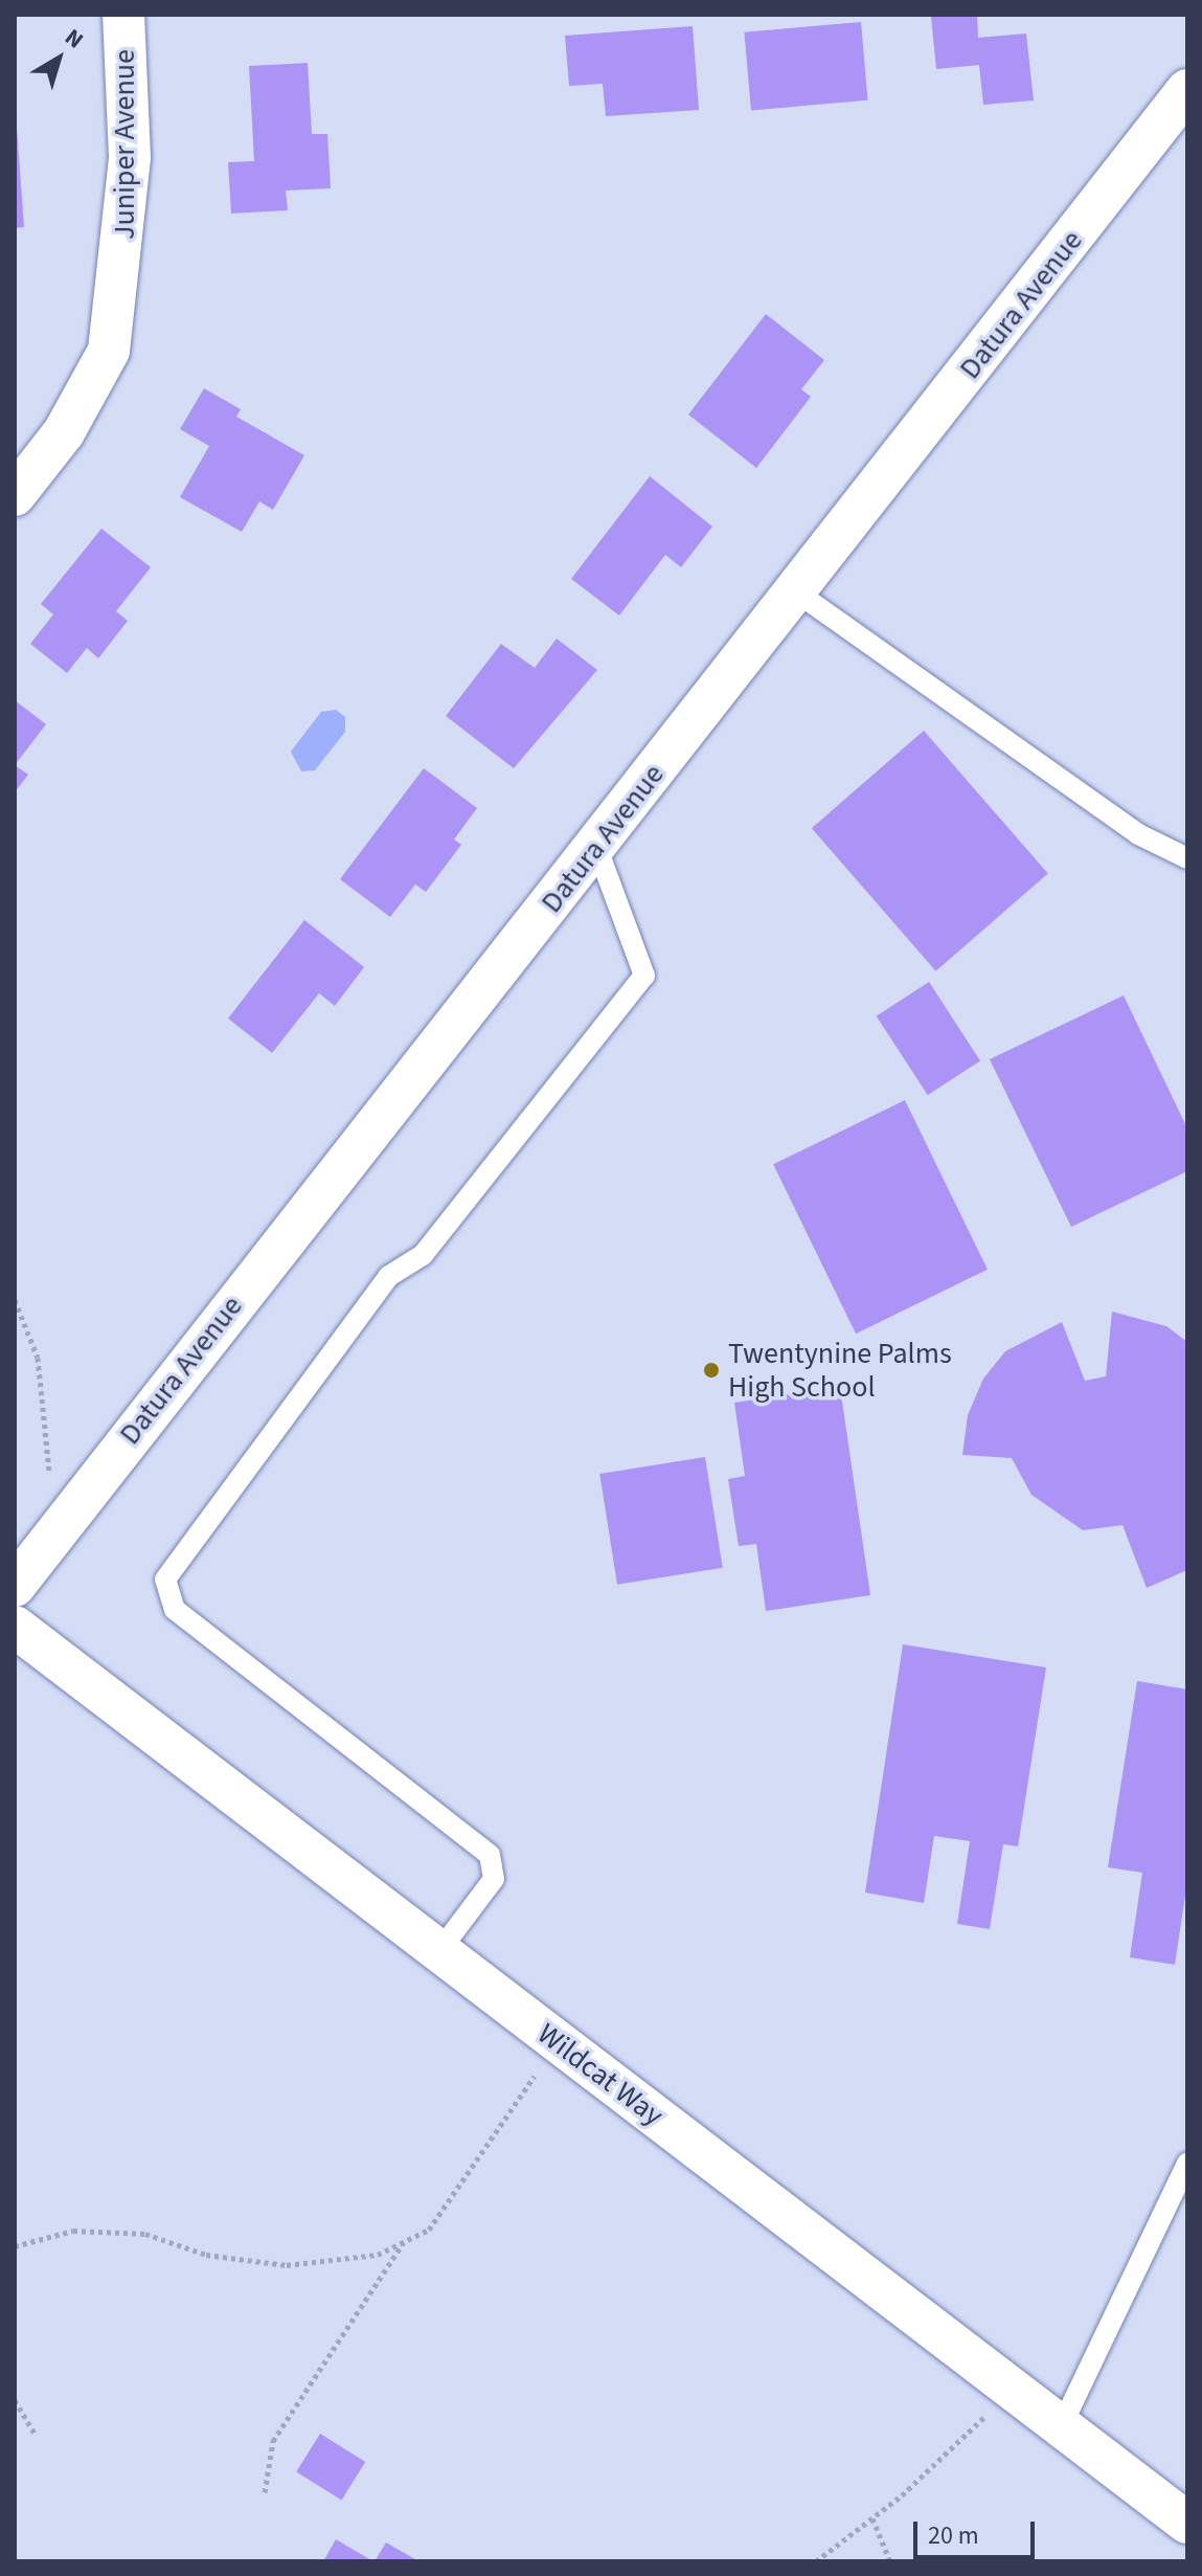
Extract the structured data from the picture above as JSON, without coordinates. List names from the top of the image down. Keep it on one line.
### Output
{"streets":{"street":["Juniper Avenue","Datura Avenue","Wildcat Way"]},"places":["Twentynine Palms High School"],"scale_bar":"20 m","north":"top right"}
